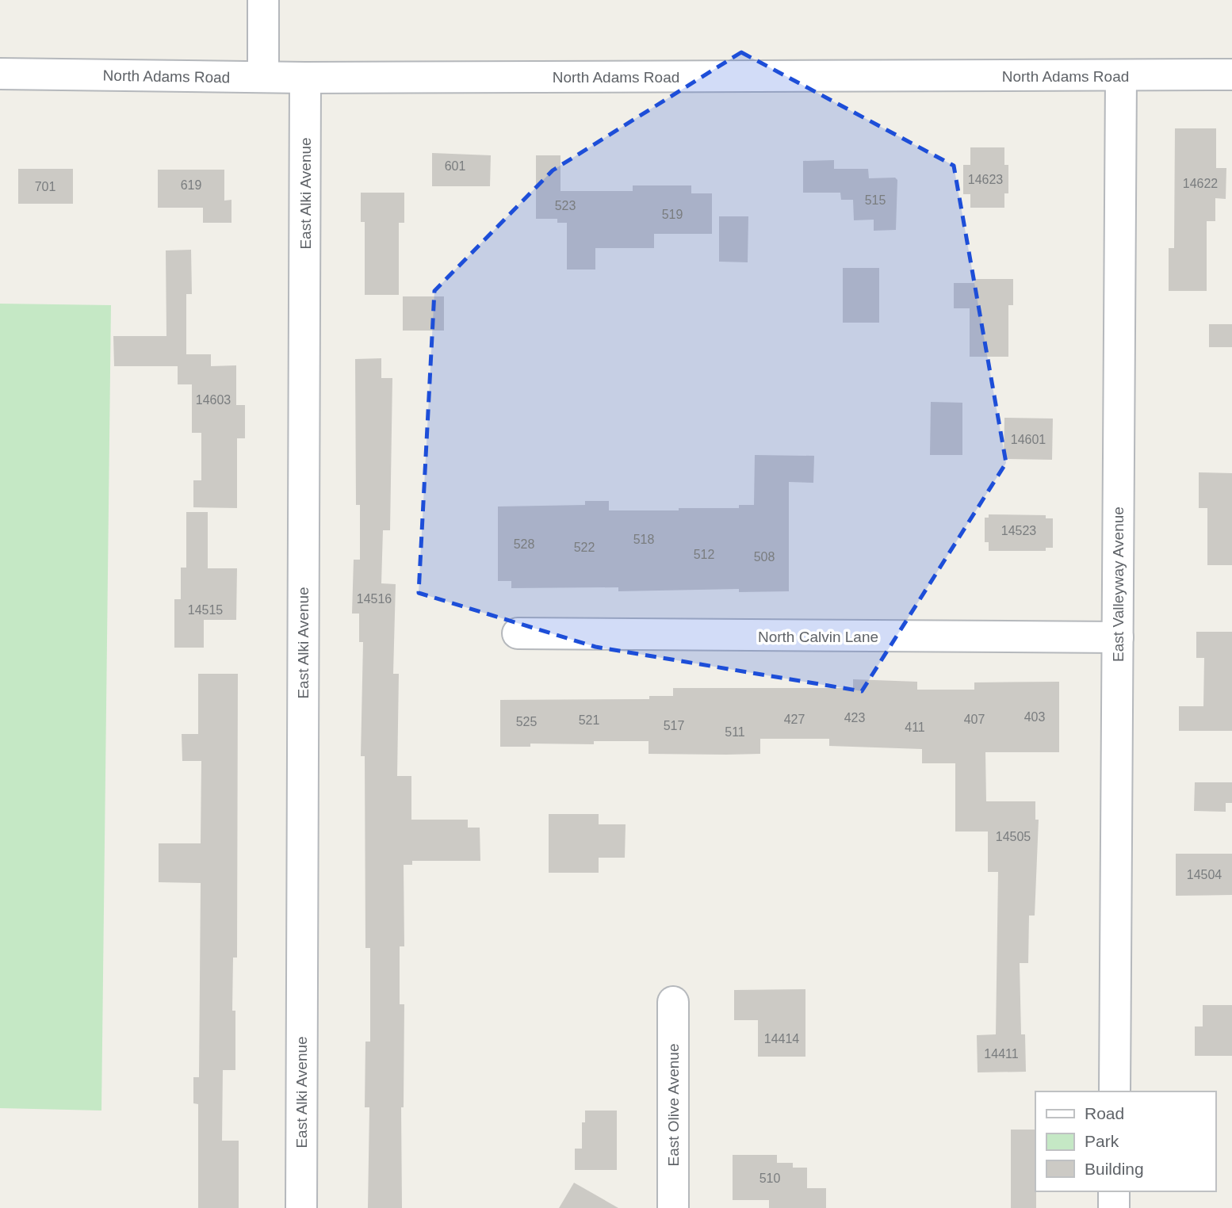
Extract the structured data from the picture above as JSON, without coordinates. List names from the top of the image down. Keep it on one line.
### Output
{"streets":{"street":["North Adams Road","East Alki Avenue","East Valleyway Avenue","North Calvin Lane","East Olive Avenue"]},"crossings":[["North Adams Road","East Alki Avenue"],["North Adams Road","East Valleyway Avenue"],["East Valleyway Avenue","North Calvin Lane"]],"house_numbers":["601","14623","14622","619","701","515","523","519","14603","14601","14523","518","528","522","512","508","14516","14515","403","423","427","407","521","525","517","411","511","14505","14504","14414","14411","510"],"legend":["Road","Park","Building"]}
